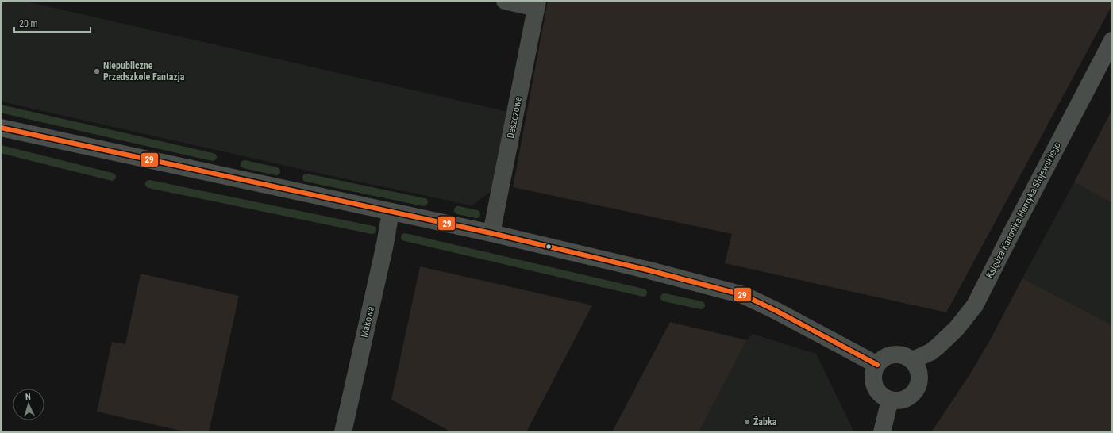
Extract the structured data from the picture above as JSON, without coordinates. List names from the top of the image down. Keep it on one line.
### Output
{"streets":{"street":["Deszczowa","Księdza Kanonika Henryka Słojewskiego","Makowa"]},"places":["Niepubliczne Przedszkole Fantazja","Żabka"],"lines":["transit line 29"],"scale_bar":"20 m","north":"top"}
